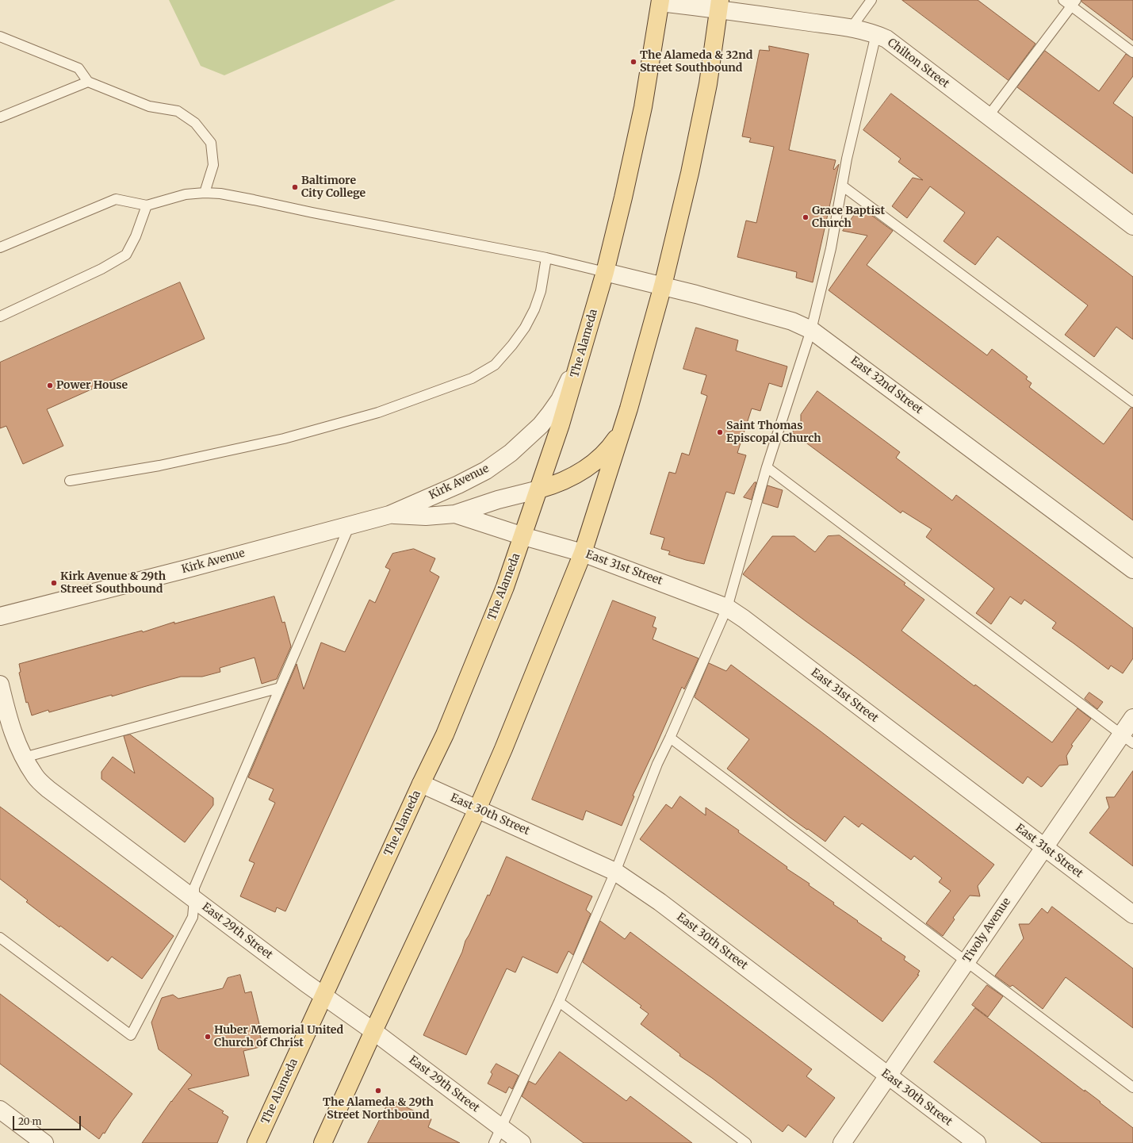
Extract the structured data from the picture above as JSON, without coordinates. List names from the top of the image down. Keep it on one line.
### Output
{"streets":{"main road":["The Alameda"],"street":["Chilton Street","East 32nd Street","Kirk Avenue","East 31st Street","East 30th Street","Tivoly Avenue","East 29th Street"]},"crossings":[["Chilton Street","The Alameda"],["The Alameda","East 32nd Street"],["The Alameda","Kirk Avenue"],["The Alameda","East 31st Street"],["The Alameda","East 30th Street"],["The Alameda","East 29th Street"],["Kirk Avenue","East 31st Street"],["East 31st Street","Tivoly Avenue"],["East 30th Street","Tivoly Avenue"]],"places":["The Alameda & 32nd Street Southbound","Baltimore City College","Grace Baptist Church","Power House","Saint Thomas Episcopal Church","Kirk Avenue & 29th Street Southbound","Huber Memorial United Church of Christ","The Alameda & 29th Street Northbound"],"scale_bar":"20 m"}
